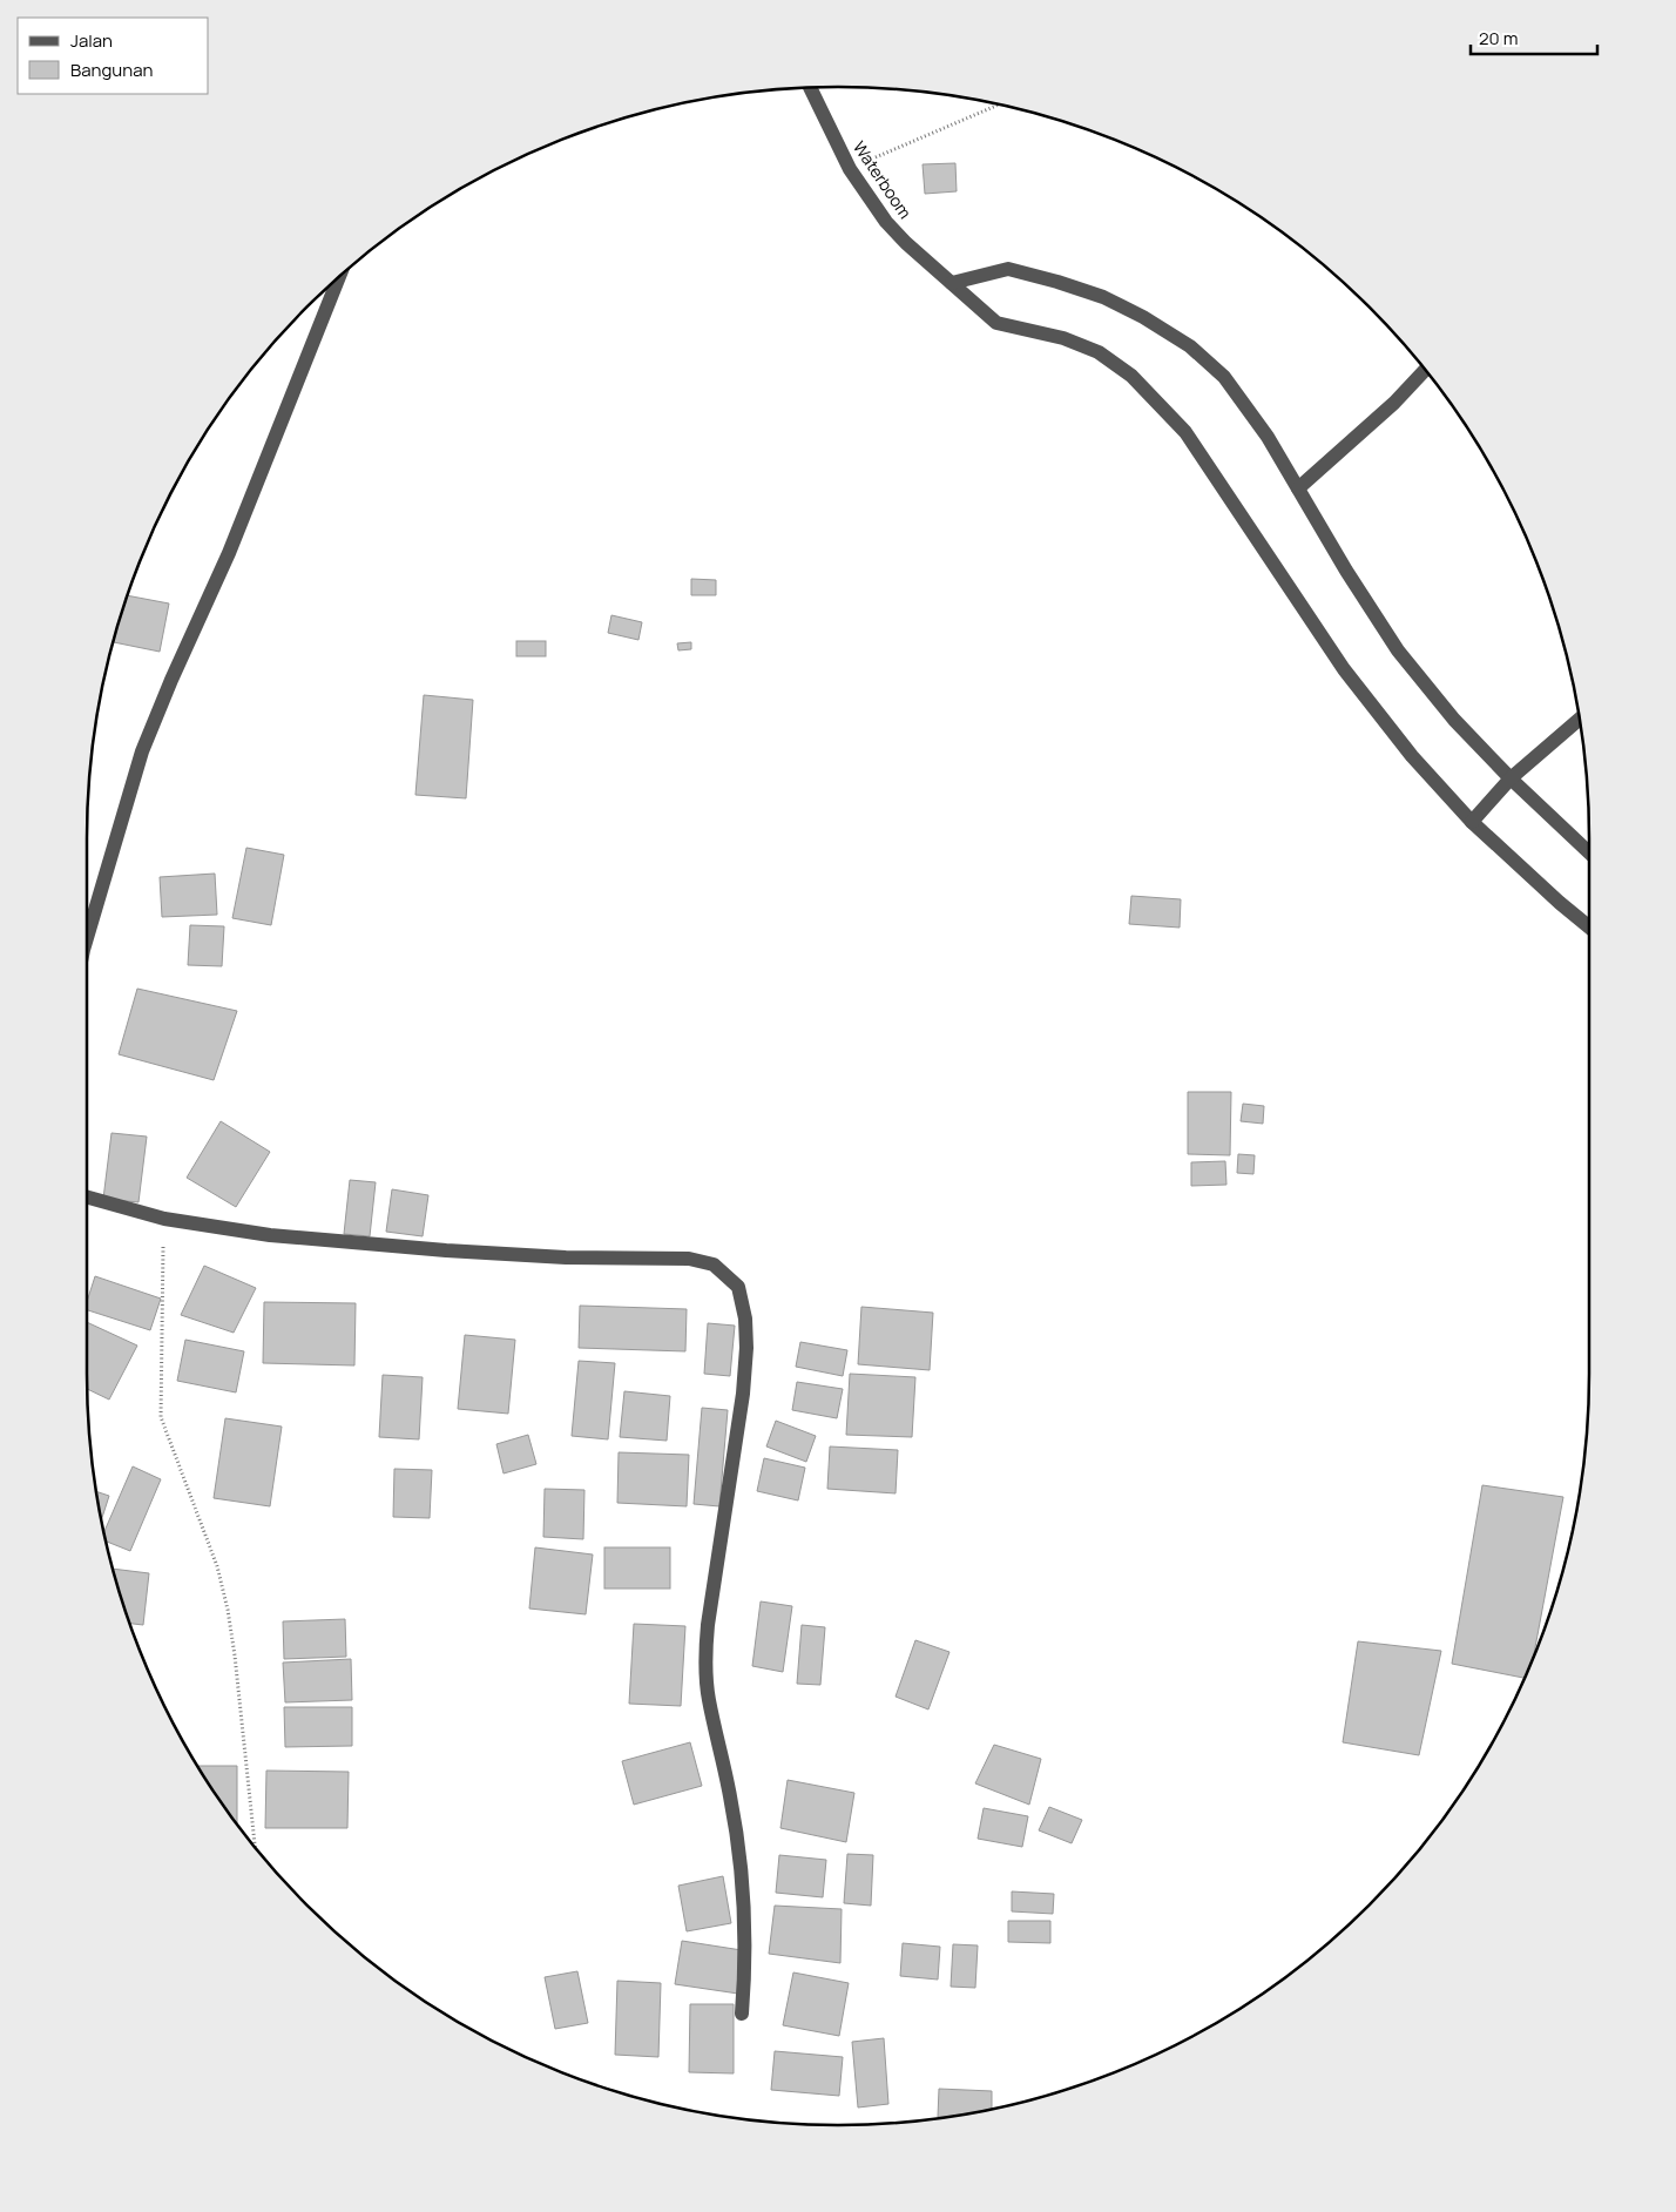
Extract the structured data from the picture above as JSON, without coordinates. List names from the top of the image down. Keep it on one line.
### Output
{"streets":{"street":["Waterboom"]},"legend":["Jalan","Bangunan"],"scale_bar":"20 m"}
